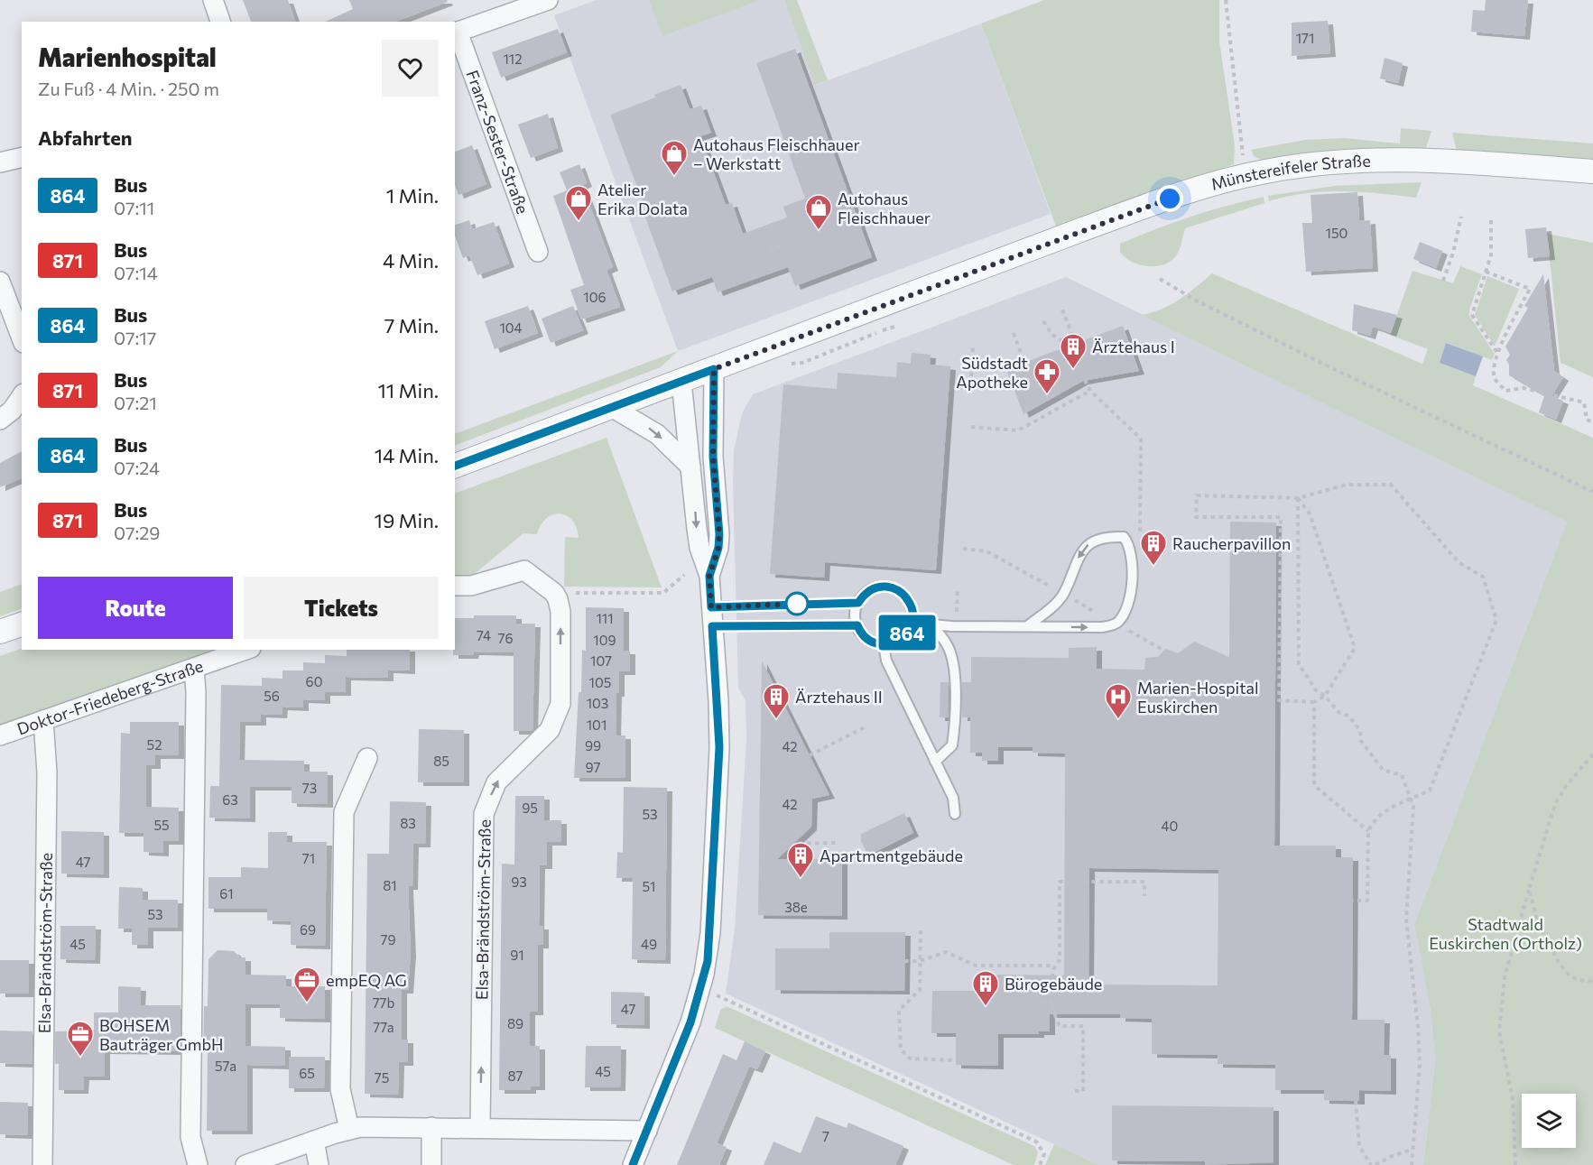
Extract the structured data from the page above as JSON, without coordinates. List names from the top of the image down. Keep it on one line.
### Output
{"streets":{"street":["Franz-Sester-Straße","Münstereifeler Straße","Doktor-Friedeberg-Straße","Elsa-Brändström-Straße"]},"crossings":[["Doktor-Friedeberg-Straße","Elsa-Brändström-Straße"]],"parks":["Stadtwald Euskirchen (Ortholz)"],"places":{"shop":["Autohaus Fleischhauer – Werkstatt","Atelier Erika Dolata","Autohaus Fleischhauer"],"building":["Ärztehaus I","Raucherpavillon","Ärztehaus II","Apartmentgebäude","Bürogebäude"],"pharmacy":["Südstadt Apotheke"],"hospital":["Marien-Hospital Euskirchen"],"office":["empEQ AG","BOHSEM Bauträger GmbH"]},"lines":["bus line 864"],"house_numbers":["171","112","150","106","104","111","74","76","109","107","60","105","56","103","101","52","99","42","85","97","73","63","42","95","53","83","55","40","71","47","93","81","51","61","38e","53","69","79","45","49","91","77b","47","89","77a","57a","45","65","87","75","7"],"page":{"on_map":"864","heading":[["Marienhospital","Zu Fuß · 4 Min. · 250 m"],"Abfahrten"],"list":[{"mark":"864","name":"Bus","note":"07:11","value":"1 Min."},{"mark":"871","name":"Bus","note":"07:14","value":"4 Min."},{"mark":"864","name":"Bus","note":"07:17","value":"7 Min."},{"mark":"871","name":"Bus","note":"07:21","value":"11 Min."},{"mark":"864","name":"Bus","note":"07:24","value":"14 Min."},{"mark":"871","name":"Bus","note":"07:29","value":"19 Min."}],"buttons":["Route","Tickets"]}}
